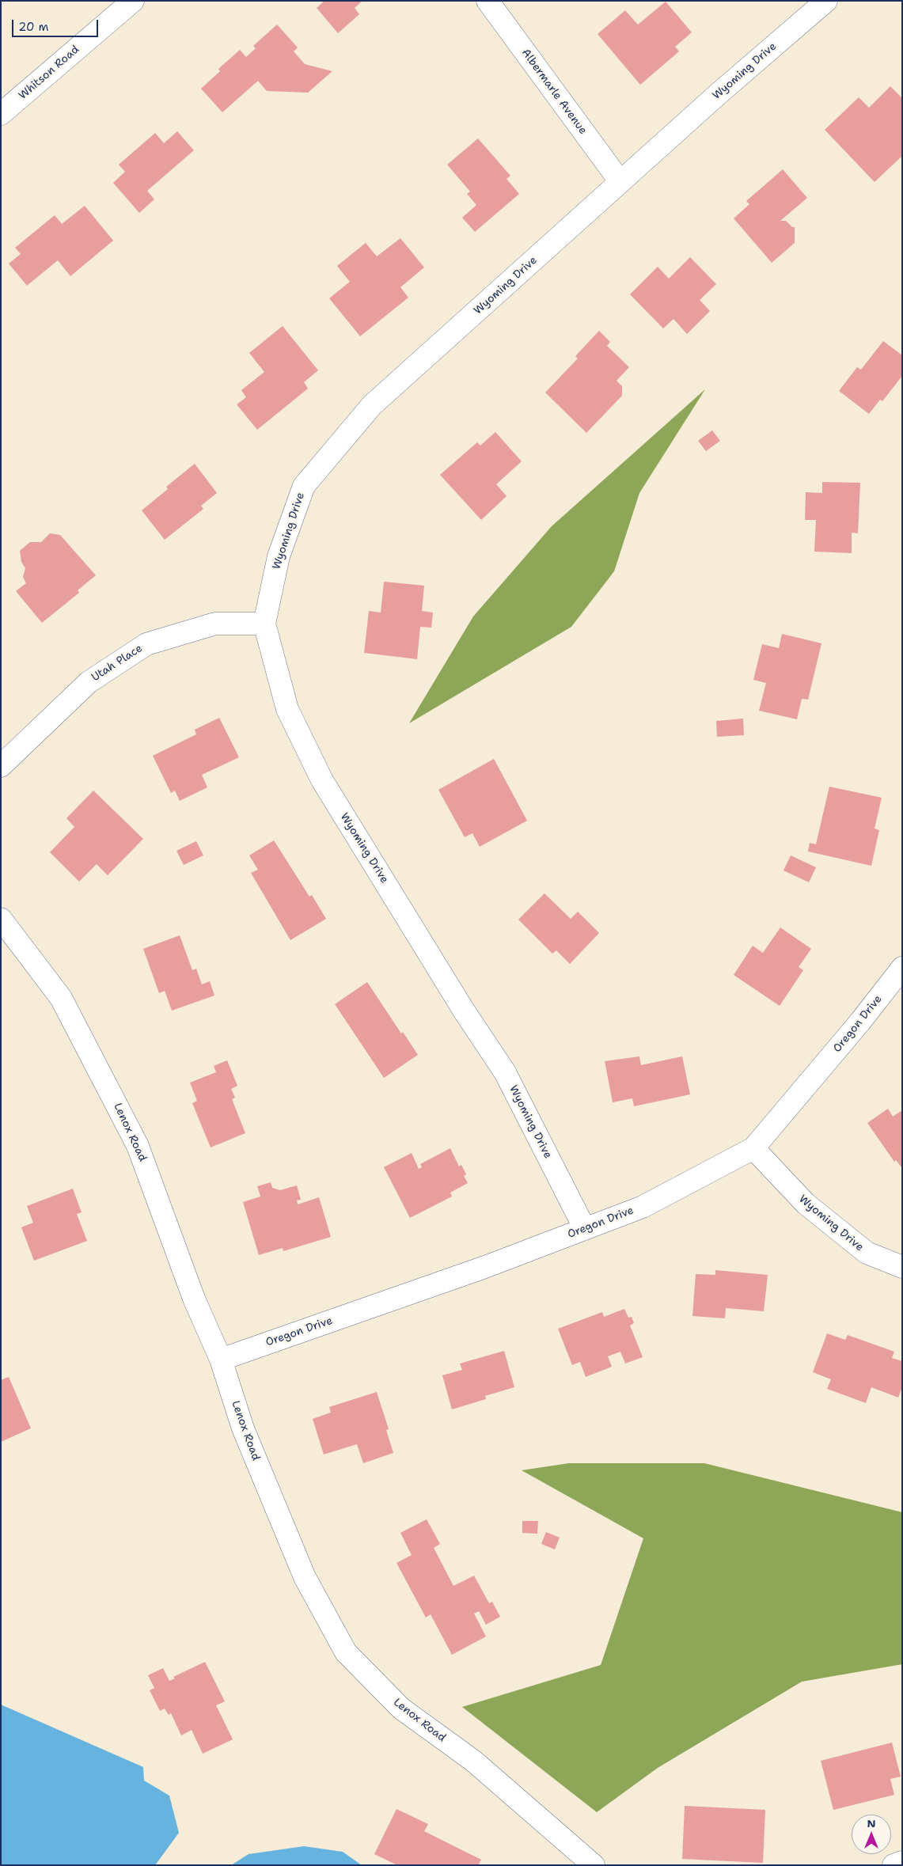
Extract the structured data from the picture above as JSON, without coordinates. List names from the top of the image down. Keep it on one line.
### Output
{"streets":{"street":["Wyoming Drive","Whitson Road","Albermarle Avenue","Utah Place","Oregon Drive","Lenox Road"]},"crossings":[["Wyoming Drive","Albermarle Avenue"],["Wyoming Drive","Utah Place"],["Wyoming Drive","Oregon Drive"],["Oregon Drive","Lenox Road"]],"scale_bar":"20 m","north":"top"}
